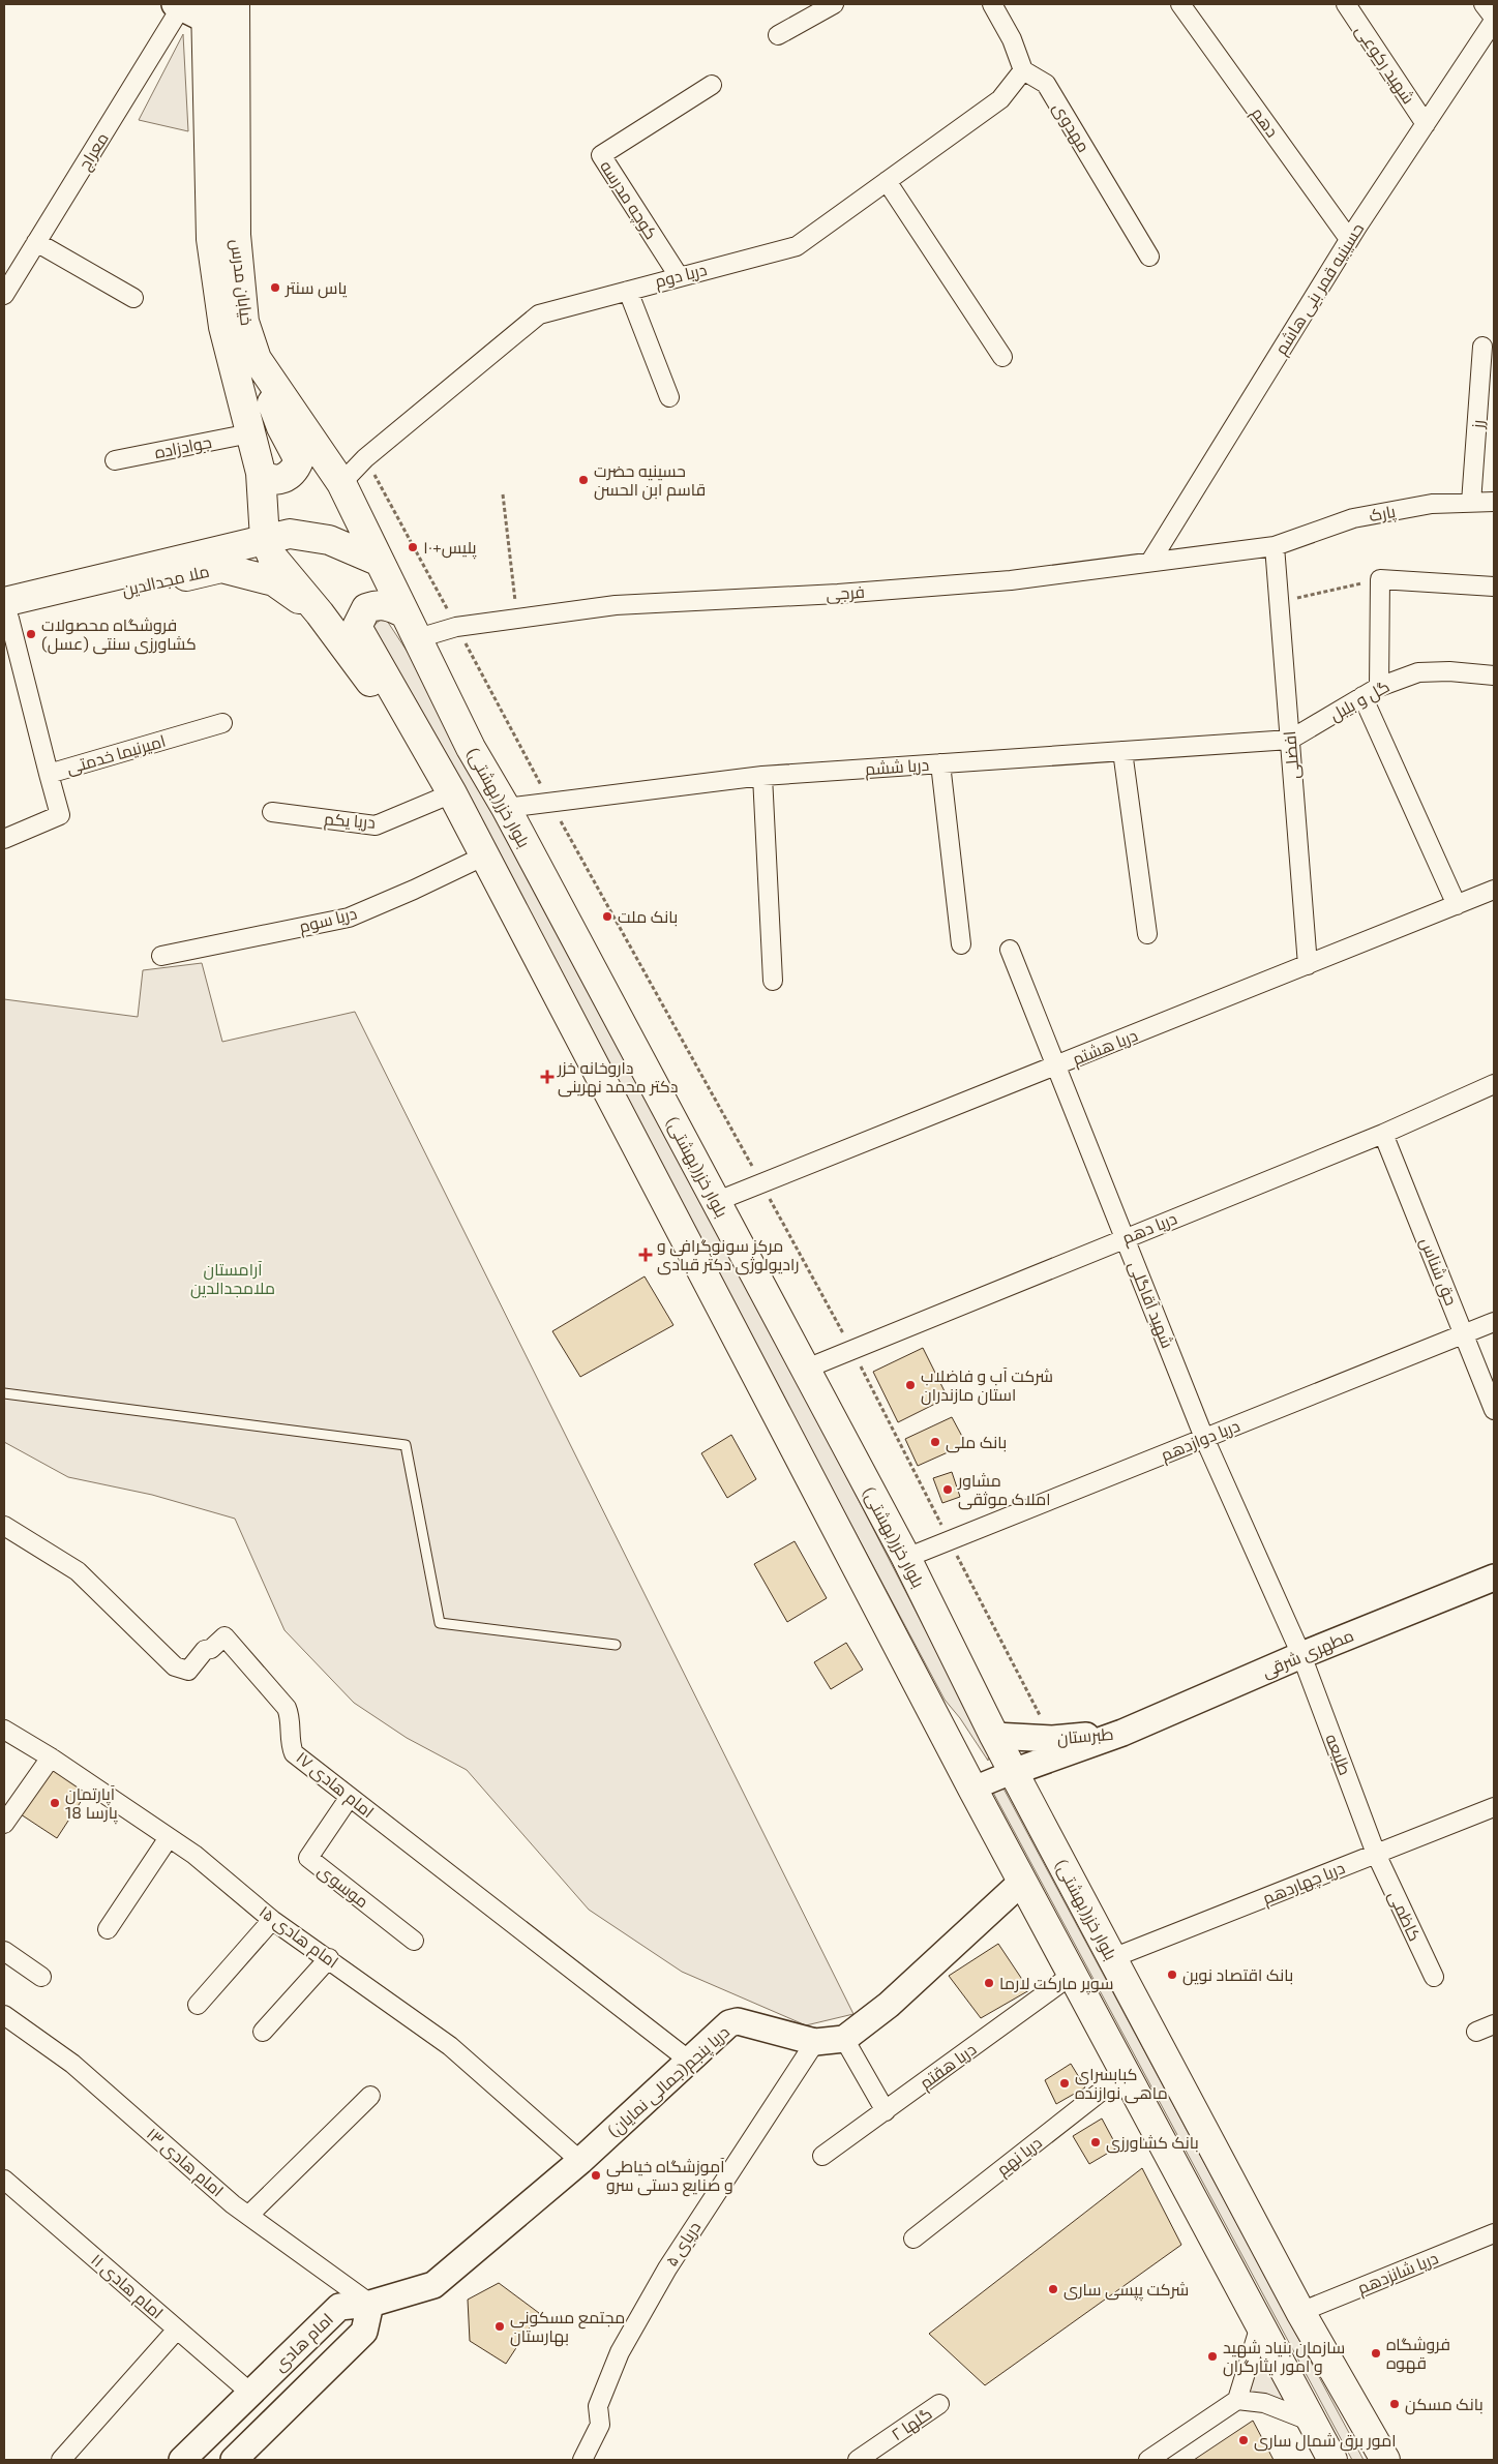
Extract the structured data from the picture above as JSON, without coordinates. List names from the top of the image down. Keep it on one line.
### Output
{"streets":{"main road":["خیابان مدرس","ملا مجدالدین","بلوار خزر(بهشتی)","مطهری شرقی","طبرستان","دریا پنجم(جمالی نمایان)","امام هادی"],"street":["شهید رکوعی","دهم","مهدوی","معراج","کوچه مدرسه","دریا دوم","حسینیه قمر بنی هاشم","رز","جوادزاده","پارک","فرجی","گل و بلبل","امیرنیما خدمتی","افضلی","دریا ششم","دریا یکم","دریا سوم","دریا هشتم","دریا دهم","حق شناس","شهید آقاگلی","دریا دوازدهم","طلیعه","امام هادی ۱۷","دریا چهاردهم","موسوی","کاظمی","امام هادی ۱۵","دریا هقتم","دریا نهم","امام هادی ١٣","دریای ۵","دریا شانزدهم","امام هادی ١۱","گلها ۲"]},"crossings":[["شهید رکوعی","حسینیه قمر بنی هاشم"],["دهم","حسینیه قمر بنی هاشم"],["مهدوی","دریا دوم"],["معراج","خیابان مدرس"],["کوچه مدرسه","دریا دوم"],["دریا دوم","خیابان مدرس"],["خیابان مدرس","جوادزاده"],["خیابان مدرس","ملا مجدالدین"],["خیابان مدرس","بلوار خزر(بهشتی)"],["حسینیه قمر بنی هاشم","فرجی"],["رز","پارک"],["پارک","فرجی"],["پارک","افضلی"],["فرجی","افضلی"],["فرجی","بلوار خزر(بهشتی)"],["گل و بلبل","افضلی"],["گل و بلبل","دریا ششم"],["افضلی","دریا ششم"],["افضلی","دریا هشتم"],["دریا ششم","بلوار خزر(بهشتی)"],["بلوار خزر(بهشتی)","دریا هشتم"],["بلوار خزر(بهشتی)","دریا دهم"],["بلوار خزر(بهشتی)","دریا دوازدهم"],["بلوار خزر(بهشتی)","طبرستان"],["بلوار خزر(بهشتی)","دریا چهاردهم"],["بلوار خزر(بهشتی)","دریا شانزدهم"],["دریا هشتم","شهید آقاگلی"],["دریا دهم","حق شناس"],["دریا دهم","شهید آقاگلی"],["حق شناس","دریا دوازدهم"],["شهید آقاگلی","دریا دوازدهم"],["شهید آقاگلی","مطهری شرقی"],["شهید آقاگلی","طلیعه"],["مطهری شرقی","طبرستان"],["مطهری شرقی","طلیعه"],["طلیعه","دریا چهاردهم"],["طلیعه","کاظمی"],["امام هادی ۱۷","موسوی"],["امام هادی ۱۷","دریا پنجم(جمالی نمایان)"],["دریا چهاردهم","کاظمی"],["امام هادی ۱۵","دریا پنجم(جمالی نمایان)"],["دریا پنجم(جمالی نمایان)","امام هادی ١٣"],["دریا پنجم(جمالی نمایان)","دریای ۵"],["دریا پنجم(جمالی نمایان)","امام هادی"],["امام هادی ١٣","امام هادی"],["امام هادی ١۱","امام هادی"]],"parks":["آرامستان ملامجدالدین"],"places":{"other":["یاس سنتر","حسینیه حضرت قاسم ابن الحسن","پلیس+١٠","فروشگاه محصولات کشاورزی سنتی (عسل)","بانک ملت","شرکت آب و فاضلاب استان مازندران","بانک ملی","مشاور املاک موثقی","آپارتمان پارسا 18","بانک اقتصاد نوین","سوپر مارکت لارما","کبابسرای ماهی نوازنده","بانک کشاورزی","آموزشگاه خیاطی و صنایع دستی سرو","شرکت پپسی ساری","مجتمع مسکونی بهارستان","فروشگاه قهوه","سازمان بنیاد شهید و امور ایثارگران","بانک مسکن","امور برق شمال ساری"],"health":["داروخانه خزر دکتر محمد نهرینی","مركز سونوگرافی و راديولوژی دكتر قبادی"]}}
